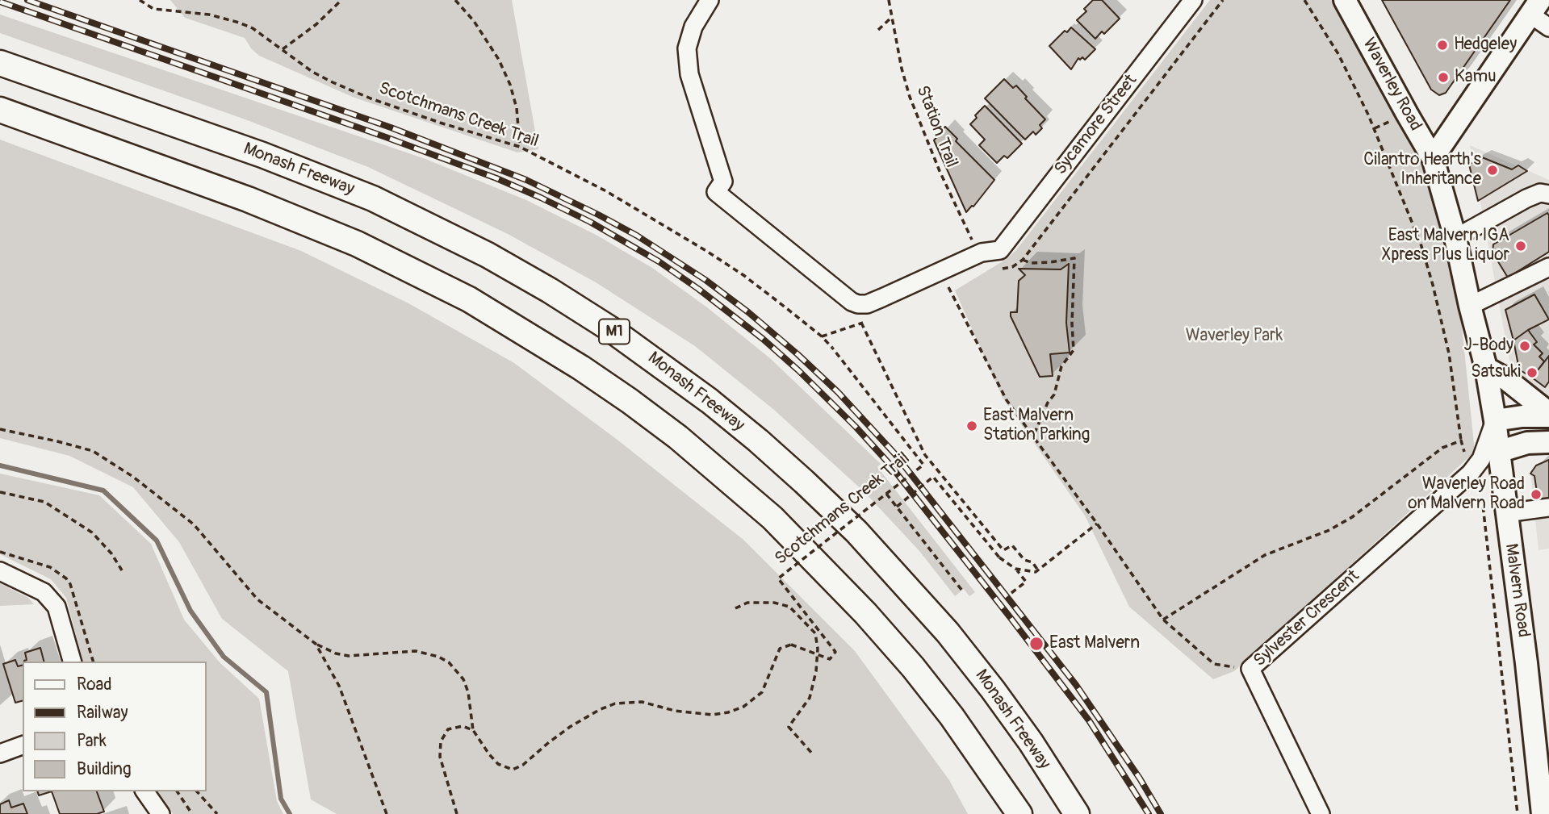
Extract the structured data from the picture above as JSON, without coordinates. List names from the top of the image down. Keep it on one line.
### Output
{"streets":{"highway":["Monash Freeway","M1"],"main road":["Waverley Road","Malvern Road"],"street":["Sycamore Street","Sylvester Crescent"],"path":["Scotchmans Creek Trail","Station Trail"]},"crossings":[["Waverley Road","Malvern Road"],["Sycamore Street","Station Trail"],["Malvern Road","Sylvester Crescent"]],"parks":["Waverley Park"],"places":["Hedgeley","Kamu","Cilantro Hearth's Inheritance","East Malvern IGA Xpress Plus Liquor","J-Body","Satsuki","East Malvern Station Parking","Waverley Road on Malvern Road","East Malvern"],"legend":["Road","Railway","Park","Building"]}
